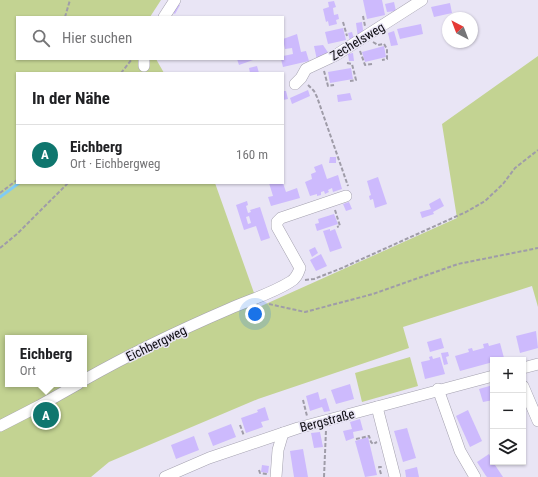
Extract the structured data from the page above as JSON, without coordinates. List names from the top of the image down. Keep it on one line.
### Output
{"streets":{"street":["Zechelsweg","Eichbergweg","Bergstraße"]},"north":"top left","page":{"search":"Hier suchen","heading":"In der Nähe","list":[{"mark":"A","name":"Eichberg","note":"Ort · Eichbergweg","value":"160 m"}],"popup":["Eichberg","Ort"],"map_buttons":["+","−"],"pins":"A"}}
